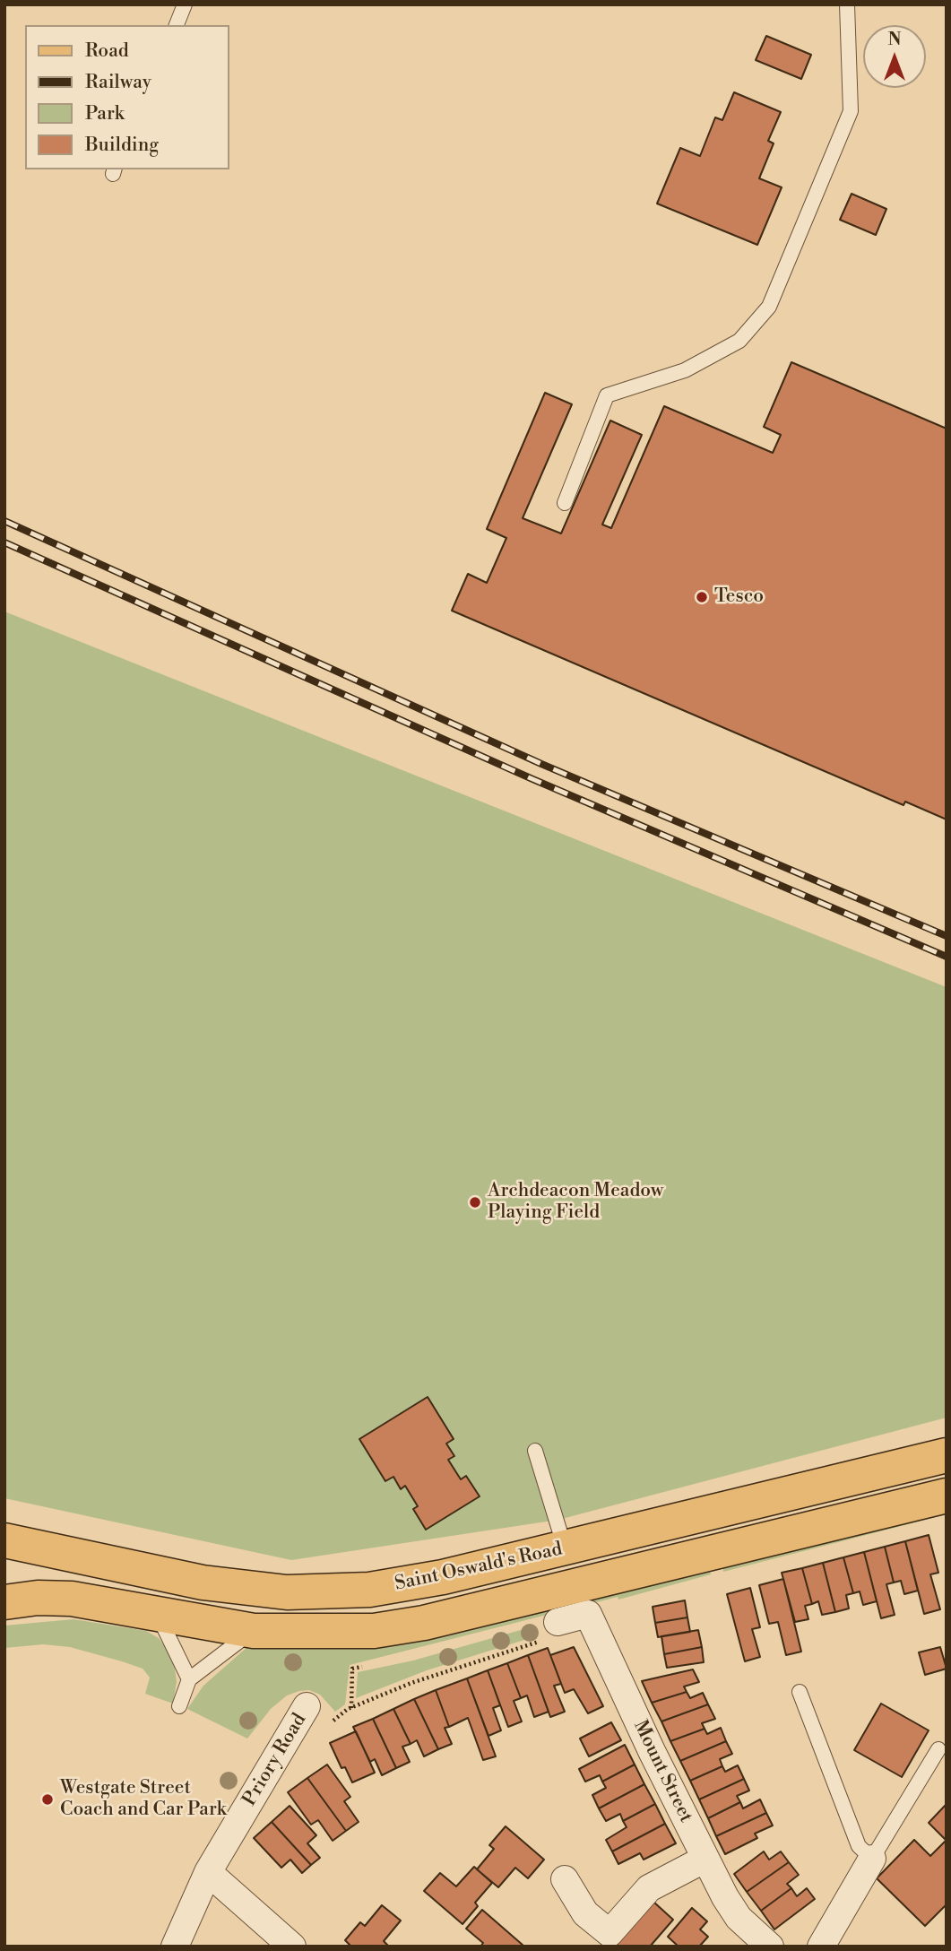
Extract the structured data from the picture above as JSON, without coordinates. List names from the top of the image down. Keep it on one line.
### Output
{"streets":{"main road":["Saint Oswald's Road"],"street":["Priory Road","Mount Street"]},"places":["Tesco","Archdeacon Meadow Playing Field","Westgate Street Coach and Car Park"],"legend":["Road","Railway","Park","Building"],"north":"top"}
